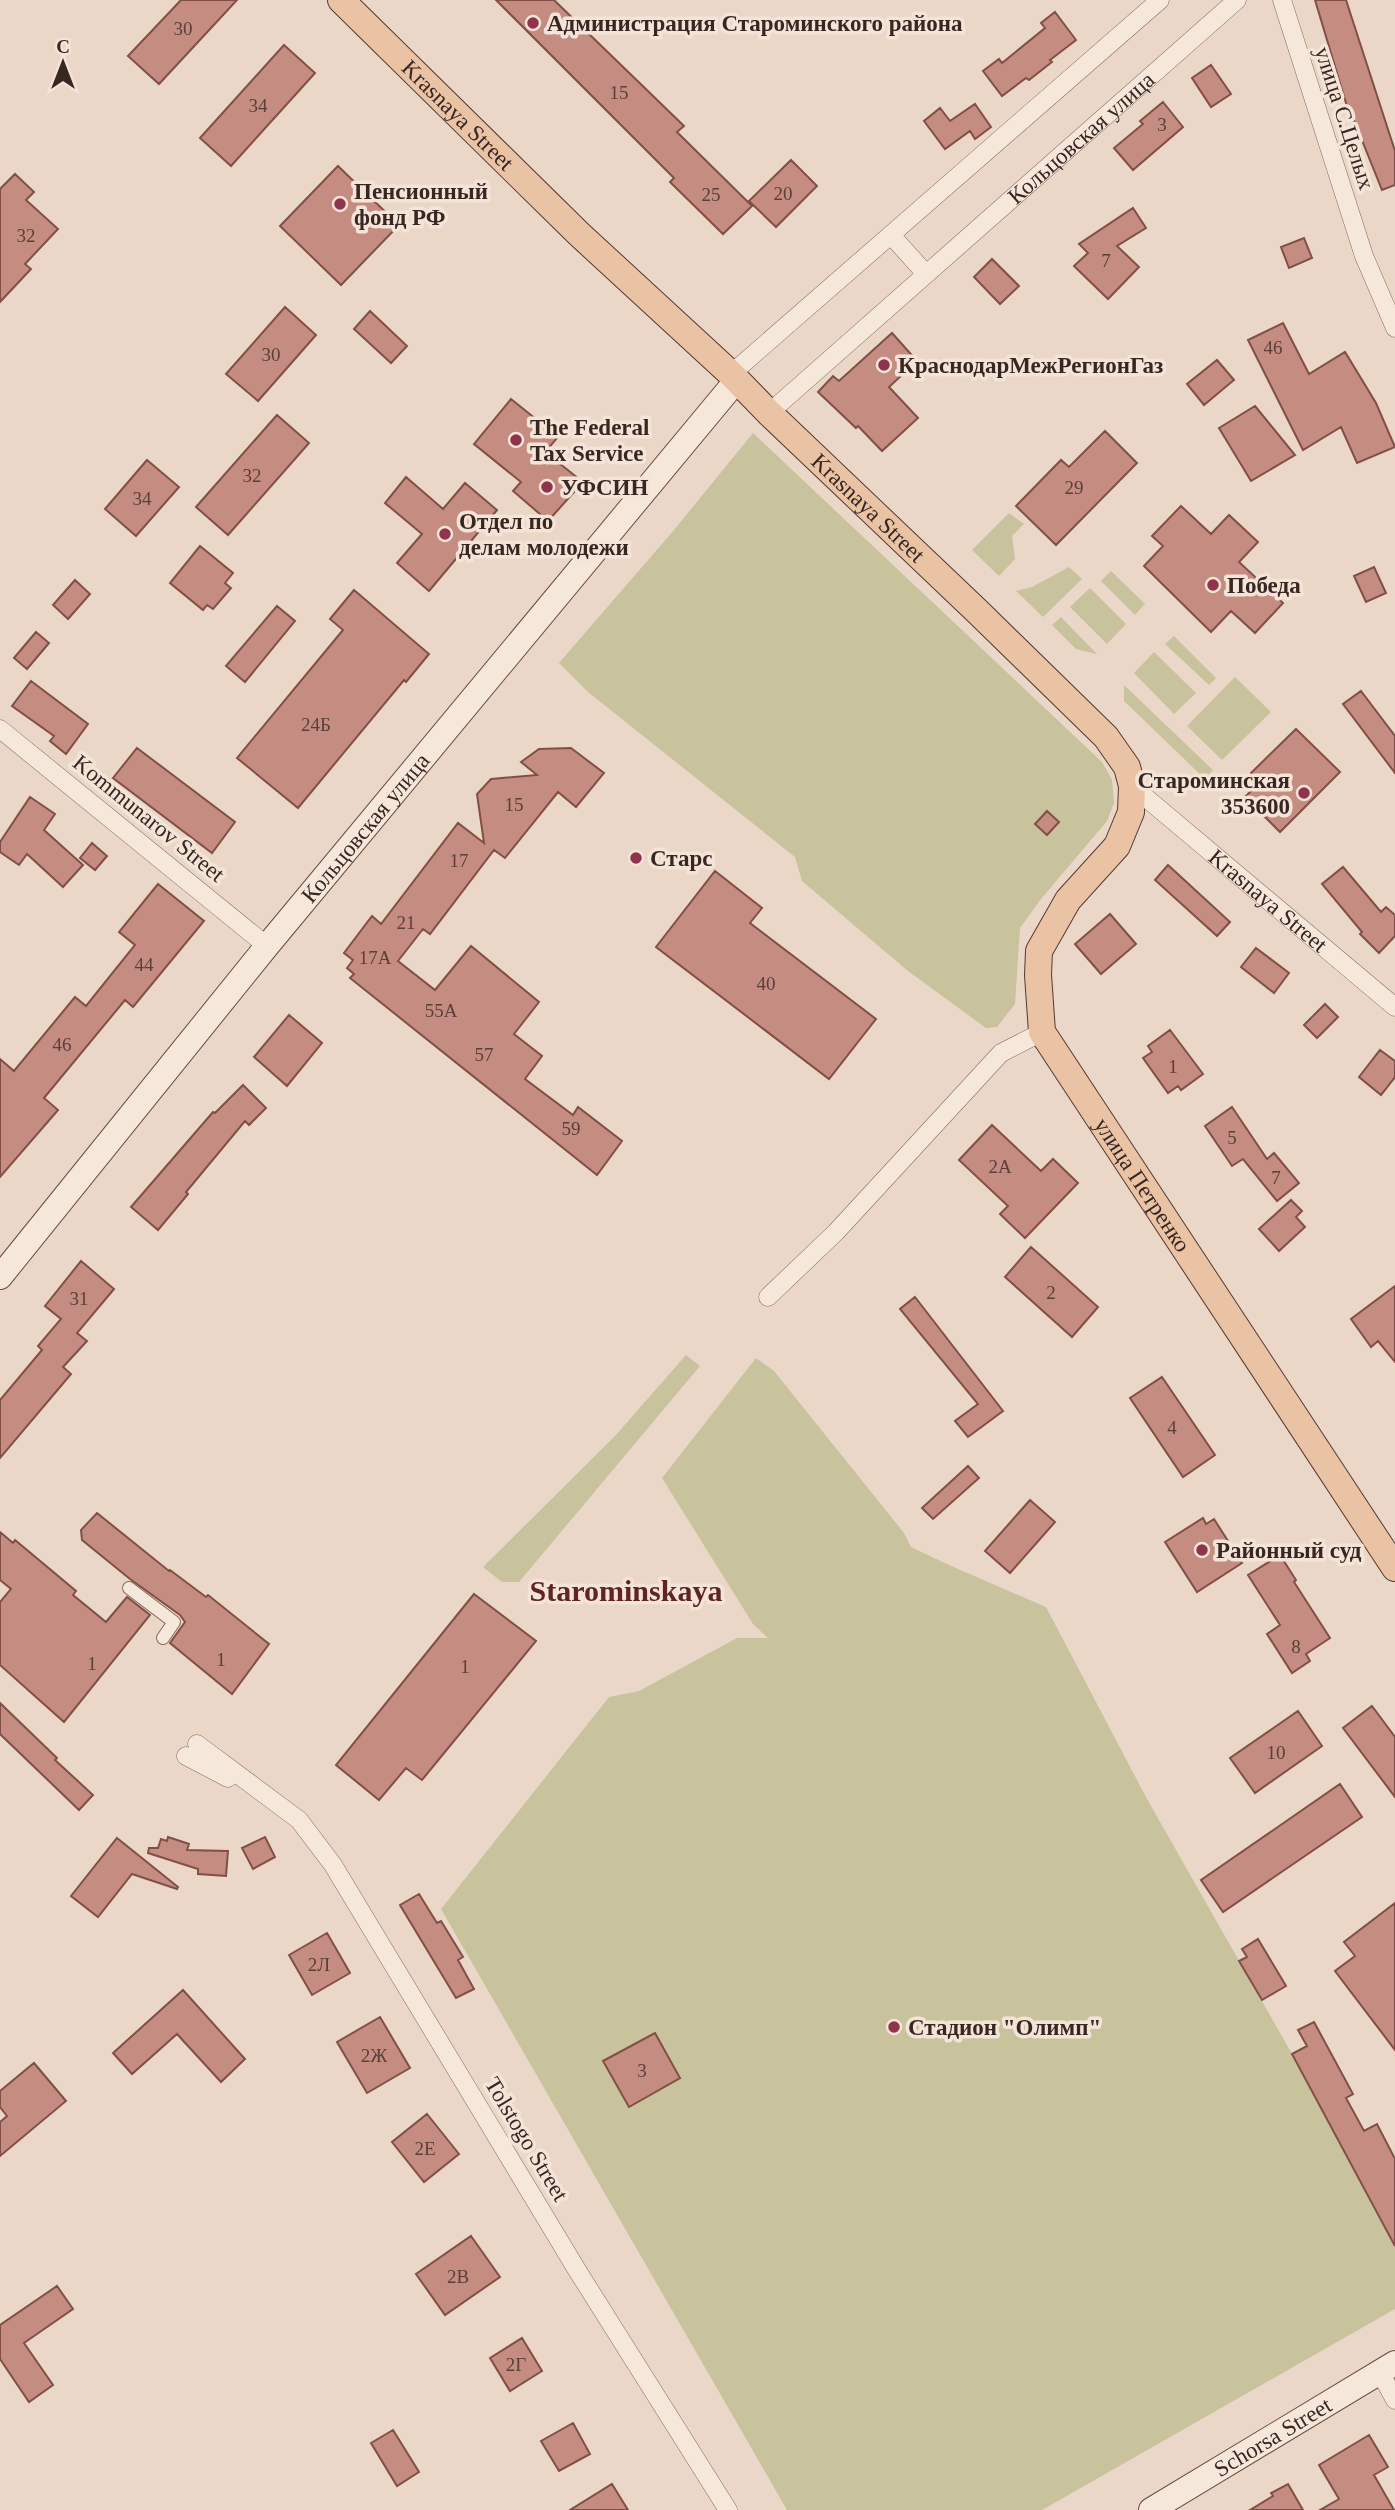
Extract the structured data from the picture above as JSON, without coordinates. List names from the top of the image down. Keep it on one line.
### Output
{"streets":{"main road":["Krasnaya Street","Кольцовская улица","улица Петренко","Schorsa Street"],"street":["улица С.Целых","Kommunarov Street","Tolstogo Street"]},"crossings":[["Krasnaya Street","Кольцовская улица"],["Krasnaya Street","улица Петренко"],["Кольцовская улица","Kommunarov Street"]],"districts":["Starominskaya"],"places":["Администрация Староминского района","Пенсионный фонд РФ","КраснодарМежРегионГаз","The Federal Tax Service","УФСИН","Отдел по делам молодежи","Победа","Староминская 353600","Старс","Районный суд","Стадион \"Олимп\""],"house_numbers":["30","15","34","3","20","25","32","7","46","30","32","29","34","24Б","15","17","21","17А","44","40","55А","46","57","1","59","5","2А","7","2","31","4","8","1","1","1","10","2Л","2Ж","3","2Е","2В","2Г"],"north":"top"}
